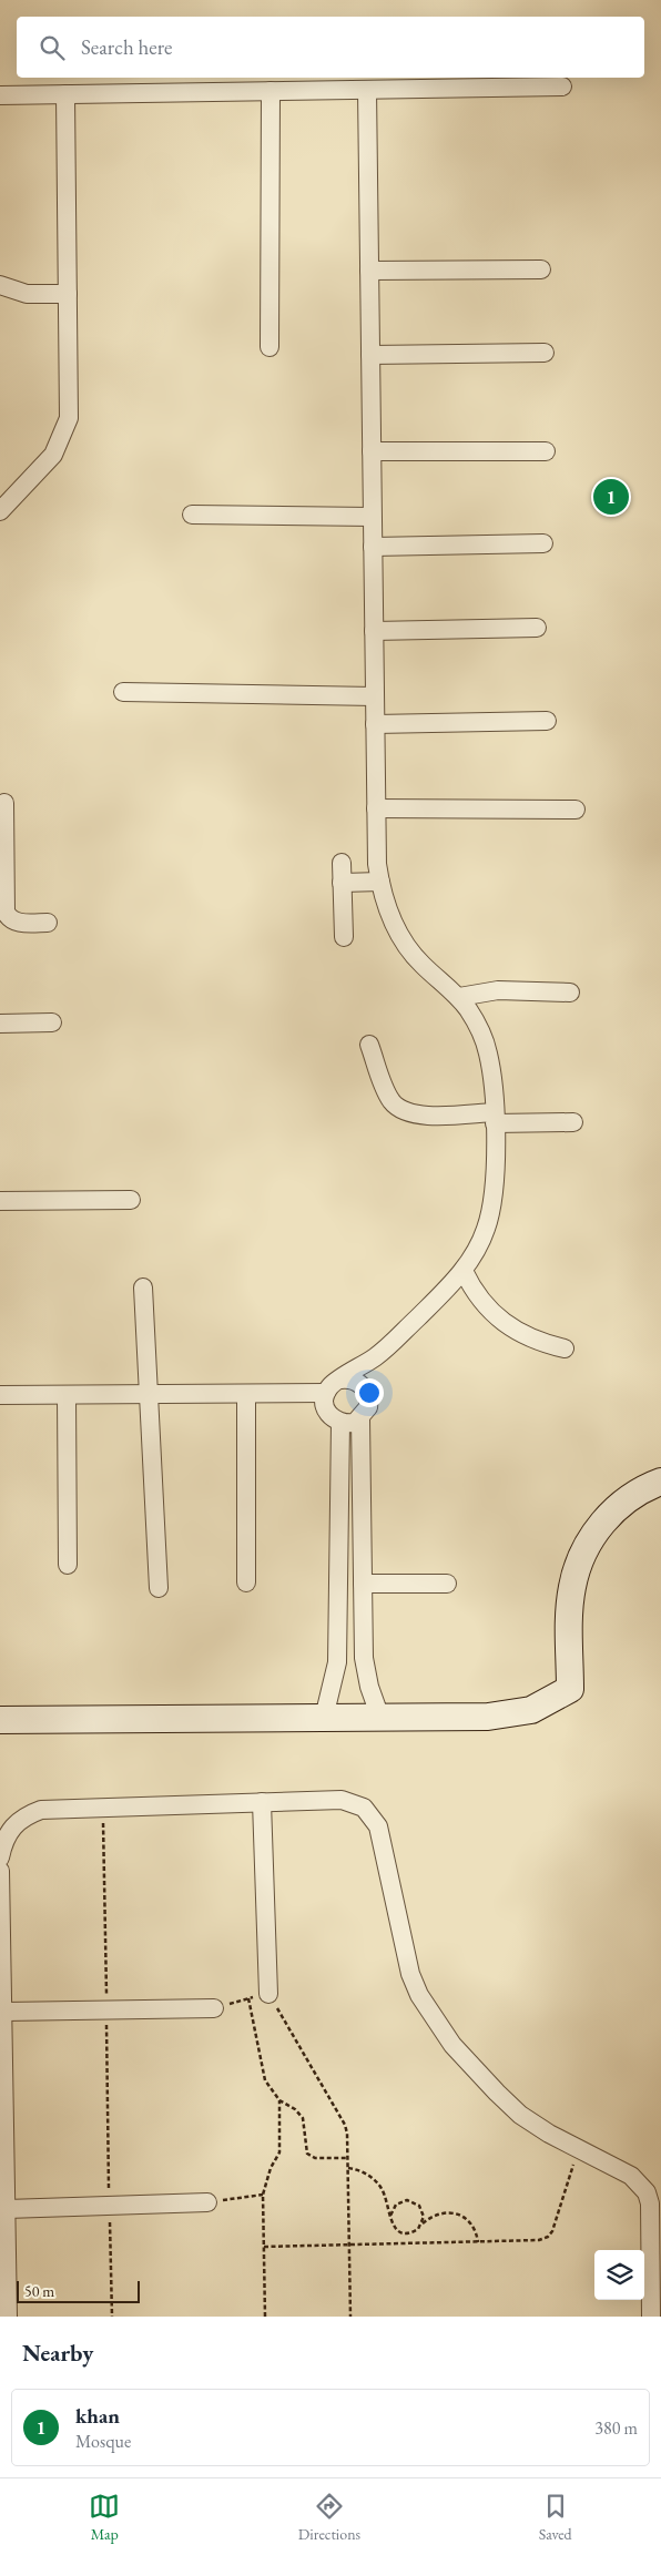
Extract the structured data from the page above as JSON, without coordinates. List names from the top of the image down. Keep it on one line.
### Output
{"scale_bar":"50 m","page":{"search":"Search here","pins":"1","scale":"50 m","heading":"Nearby","list":[{"mark":"1","name":"khan","note":"Mosque","value":"380 m"}],"nav":["Map","Directions","Saved"]}}
